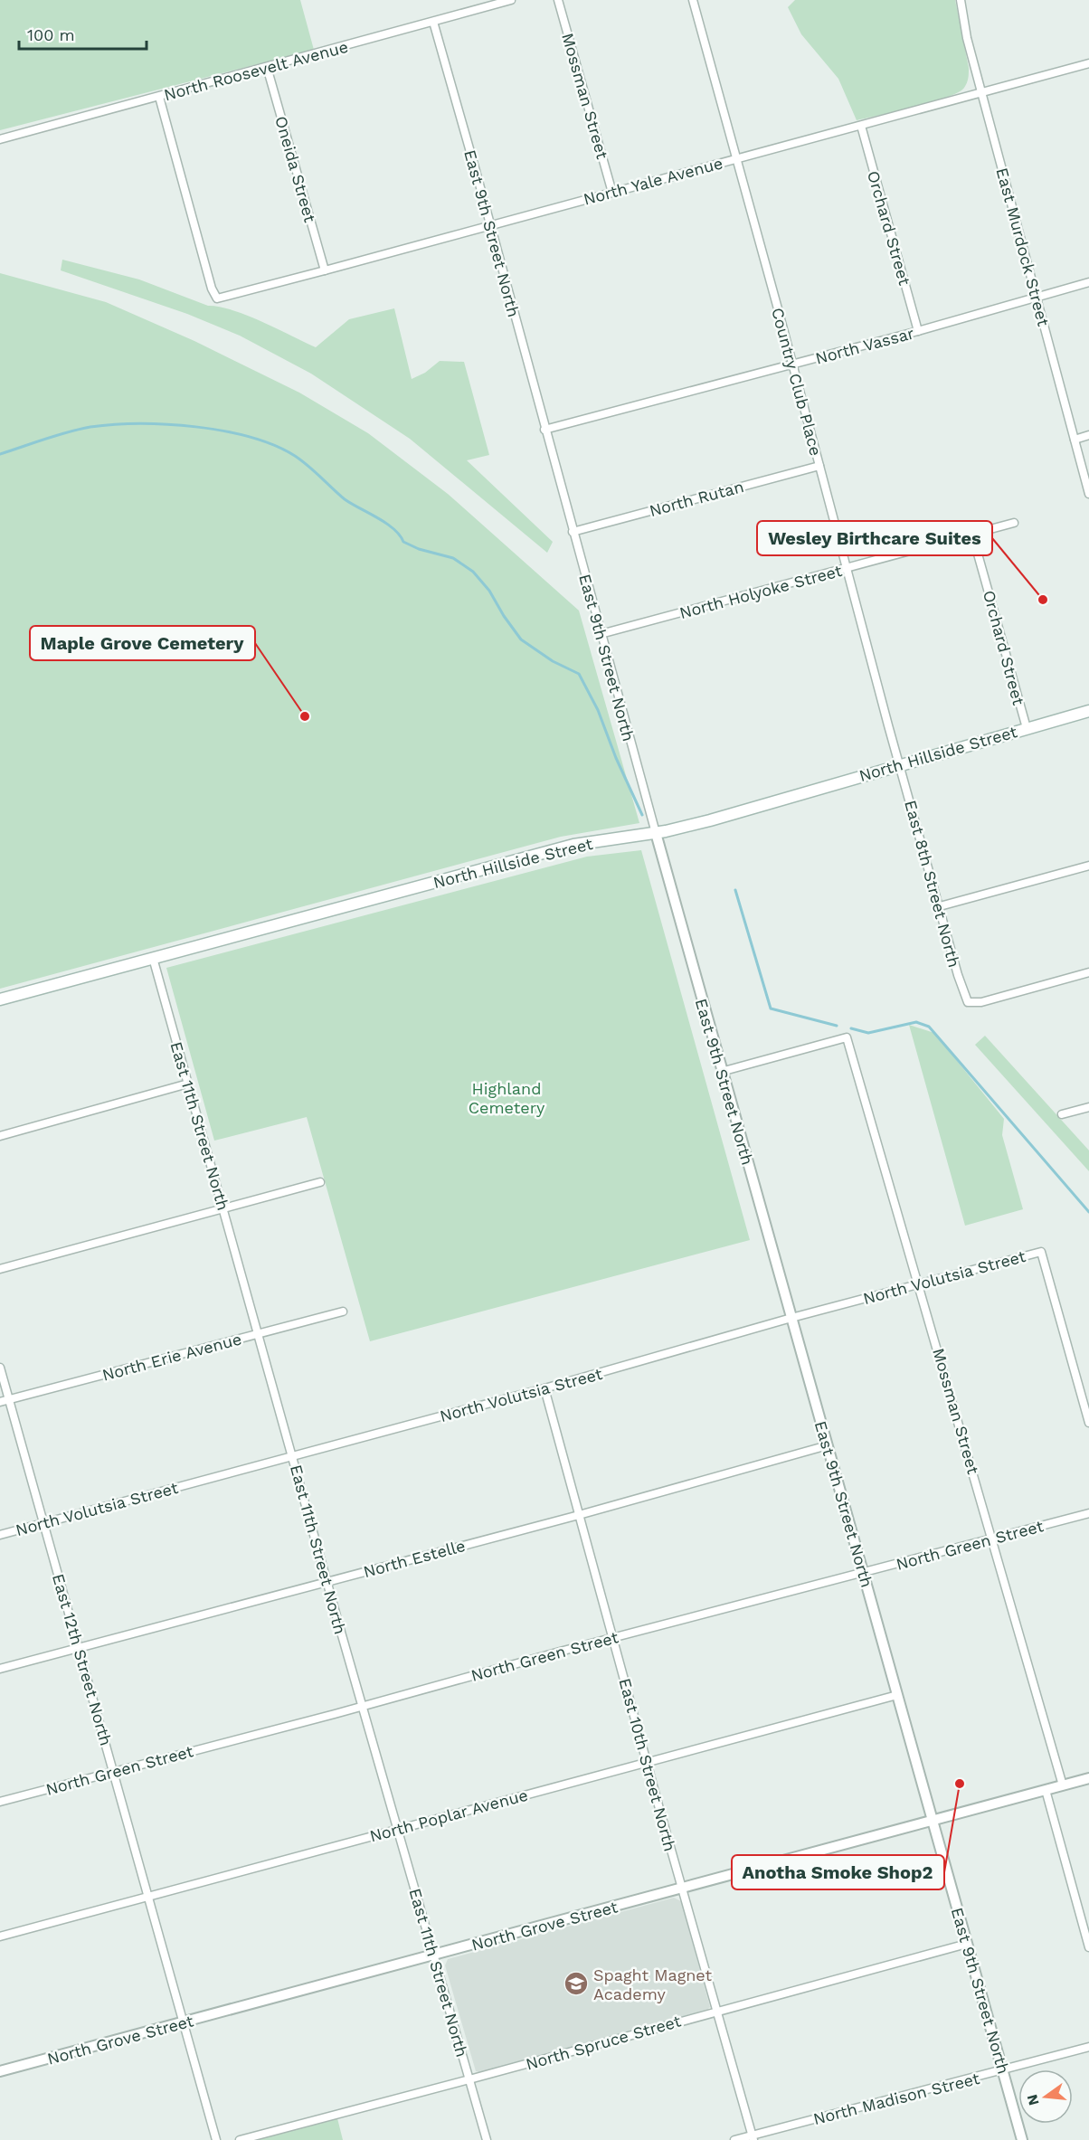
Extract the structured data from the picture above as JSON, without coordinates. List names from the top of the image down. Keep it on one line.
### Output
{"streets":{"main road":["North Hillside Street"],"street":["North Roosevelt Avenue","Mossman Street","Oneida Street","North Yale Avenue","Orchard Street","East 9th Street North","East Murdock Street","North Vassar","Country Club Place","North Rutan","North Holyoke Street","East 8th Street North","East 11th Street North","North Volutsia Street","North Erie Avenue","North Green Street","North Estelle","East 12th Street North","East 10th Street North","North Poplar Avenue","North Grove Street","North Spruce Street","North Madison Street"]},"crossings":[["North Roosevelt Avenue","Oneida Street"],["North Roosevelt Avenue","North Yale Avenue"],["North Roosevelt Avenue","East 9th Street North"],["Mossman Street","North Yale Avenue"],["Mossman Street","East 9th Street North"],["Mossman Street","North Volutsia Street"],["Mossman Street","North Green Street"],["Mossman Street","North Grove Street"],["Oneida Street","North Yale Avenue"],["North Yale Avenue","Orchard Street"],["North Yale Avenue","East 9th Street North"],["North Yale Avenue","East Murdock Street"],["North Yale Avenue","Country Club Place"],["Orchard Street","North Vassar"],["Orchard Street","North Holyoke Street"],["Orchard Street","North Hillside Street"],["East 9th Street North","North Vassar"],["East 9th Street North","North Rutan"],["East 9th Street North","North Holyoke Street"],["East 9th Street North","North Hillside Street"],["East 9th Street North","North Volutsia Street"],["East 9th Street North","North Green Street"],["East 9th Street North","North Estelle"],["East 9th Street North","North Poplar Avenue"],["East 9th Street North","North Grove Street"],["East 9th Street North","North Spruce Street"],["East 9th Street North","North Madison Street"],["East Murdock Street","North Vassar"],["North Vassar","Country Club Place"],["Country Club Place","North Rutan"],["Country Club Place","North Holyoke Street"],["Country Club Place","North Hillside Street"],["Country Club Place","East 8th Street North"],["North Hillside Street","East 8th Street North"],["North Hillside Street","East 11th Street North"],["East 11th Street North","North Volutsia Street"],["East 11th Street North","North Erie Avenue"],["East 11th Street North","North Green Street"],["East 11th Street North","North Estelle"],["East 11th Street North","North Poplar Avenue"],["East 11th Street North","North Grove Street"],["East 11th Street North","North Spruce Street"],["North Volutsia Street","East 12th Street North"],["North Volutsia Street","East 10th Street North"],["North Erie Avenue","East 12th Street North"],["North Green Street","East 12th Street North"],["North Green Street","East 10th Street North"],["North Estelle","East 12th Street North"],["North Estelle","East 10th Street North"],["East 12th Street North","North Poplar Avenue"],["East 12th Street North","North Grove Street"],["East 10th Street North","North Poplar Avenue"],["East 10th Street North","North Grove Street"],["East 10th Street North","North Spruce Street"],["East 10th Street North","North Madison Street"]],"parks":["Highland Cemetery"],"places":{"other":["Wesley Birthcare Suites","Maple Grove Cemetery","Anotha Smoke Shop2"],"school or university":["Spaght Magnet Academy"]},"scale_bar":"100 m","north":"left"}
